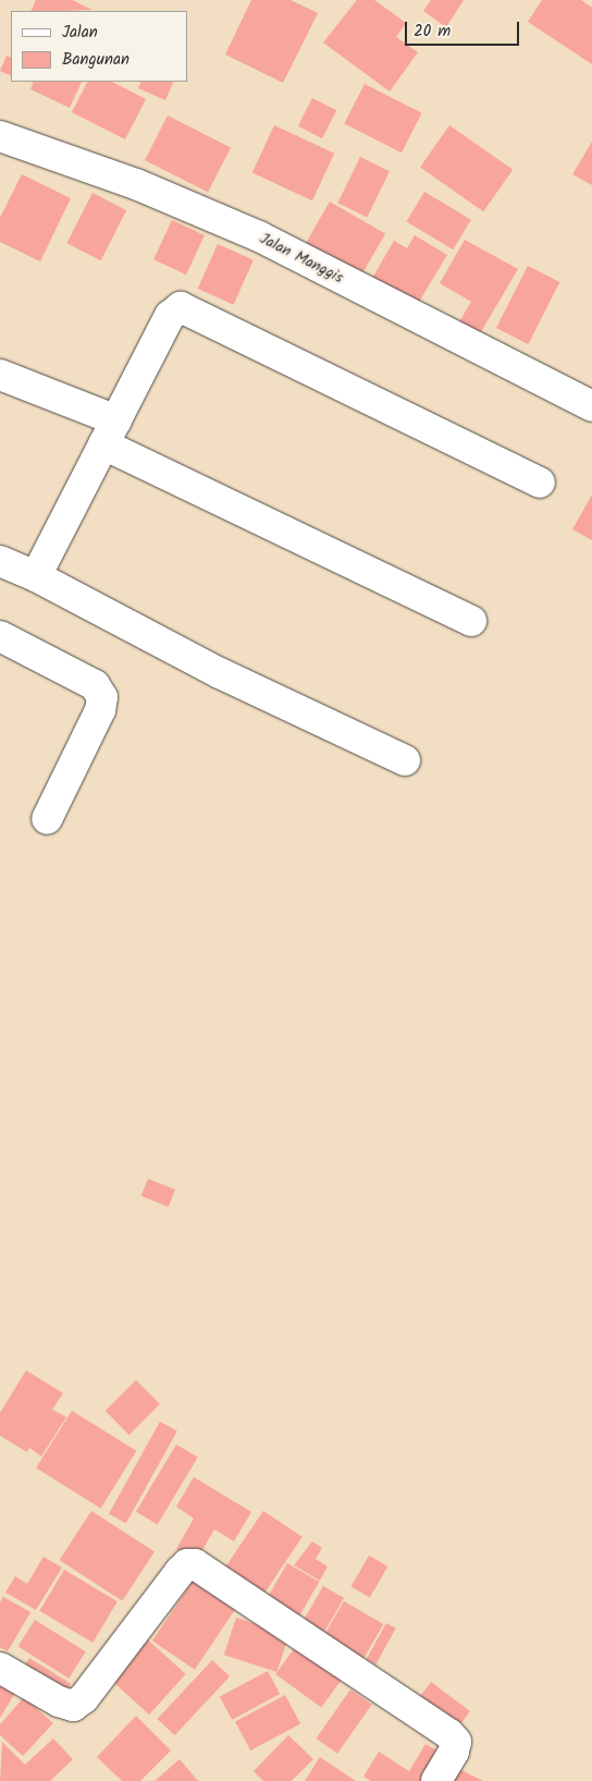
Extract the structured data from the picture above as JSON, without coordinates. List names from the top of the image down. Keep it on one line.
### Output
{"streets":{"street":["Jalan Manggis"]},"legend":["Jalan","Bangunan"],"scale_bar":"20 m"}
